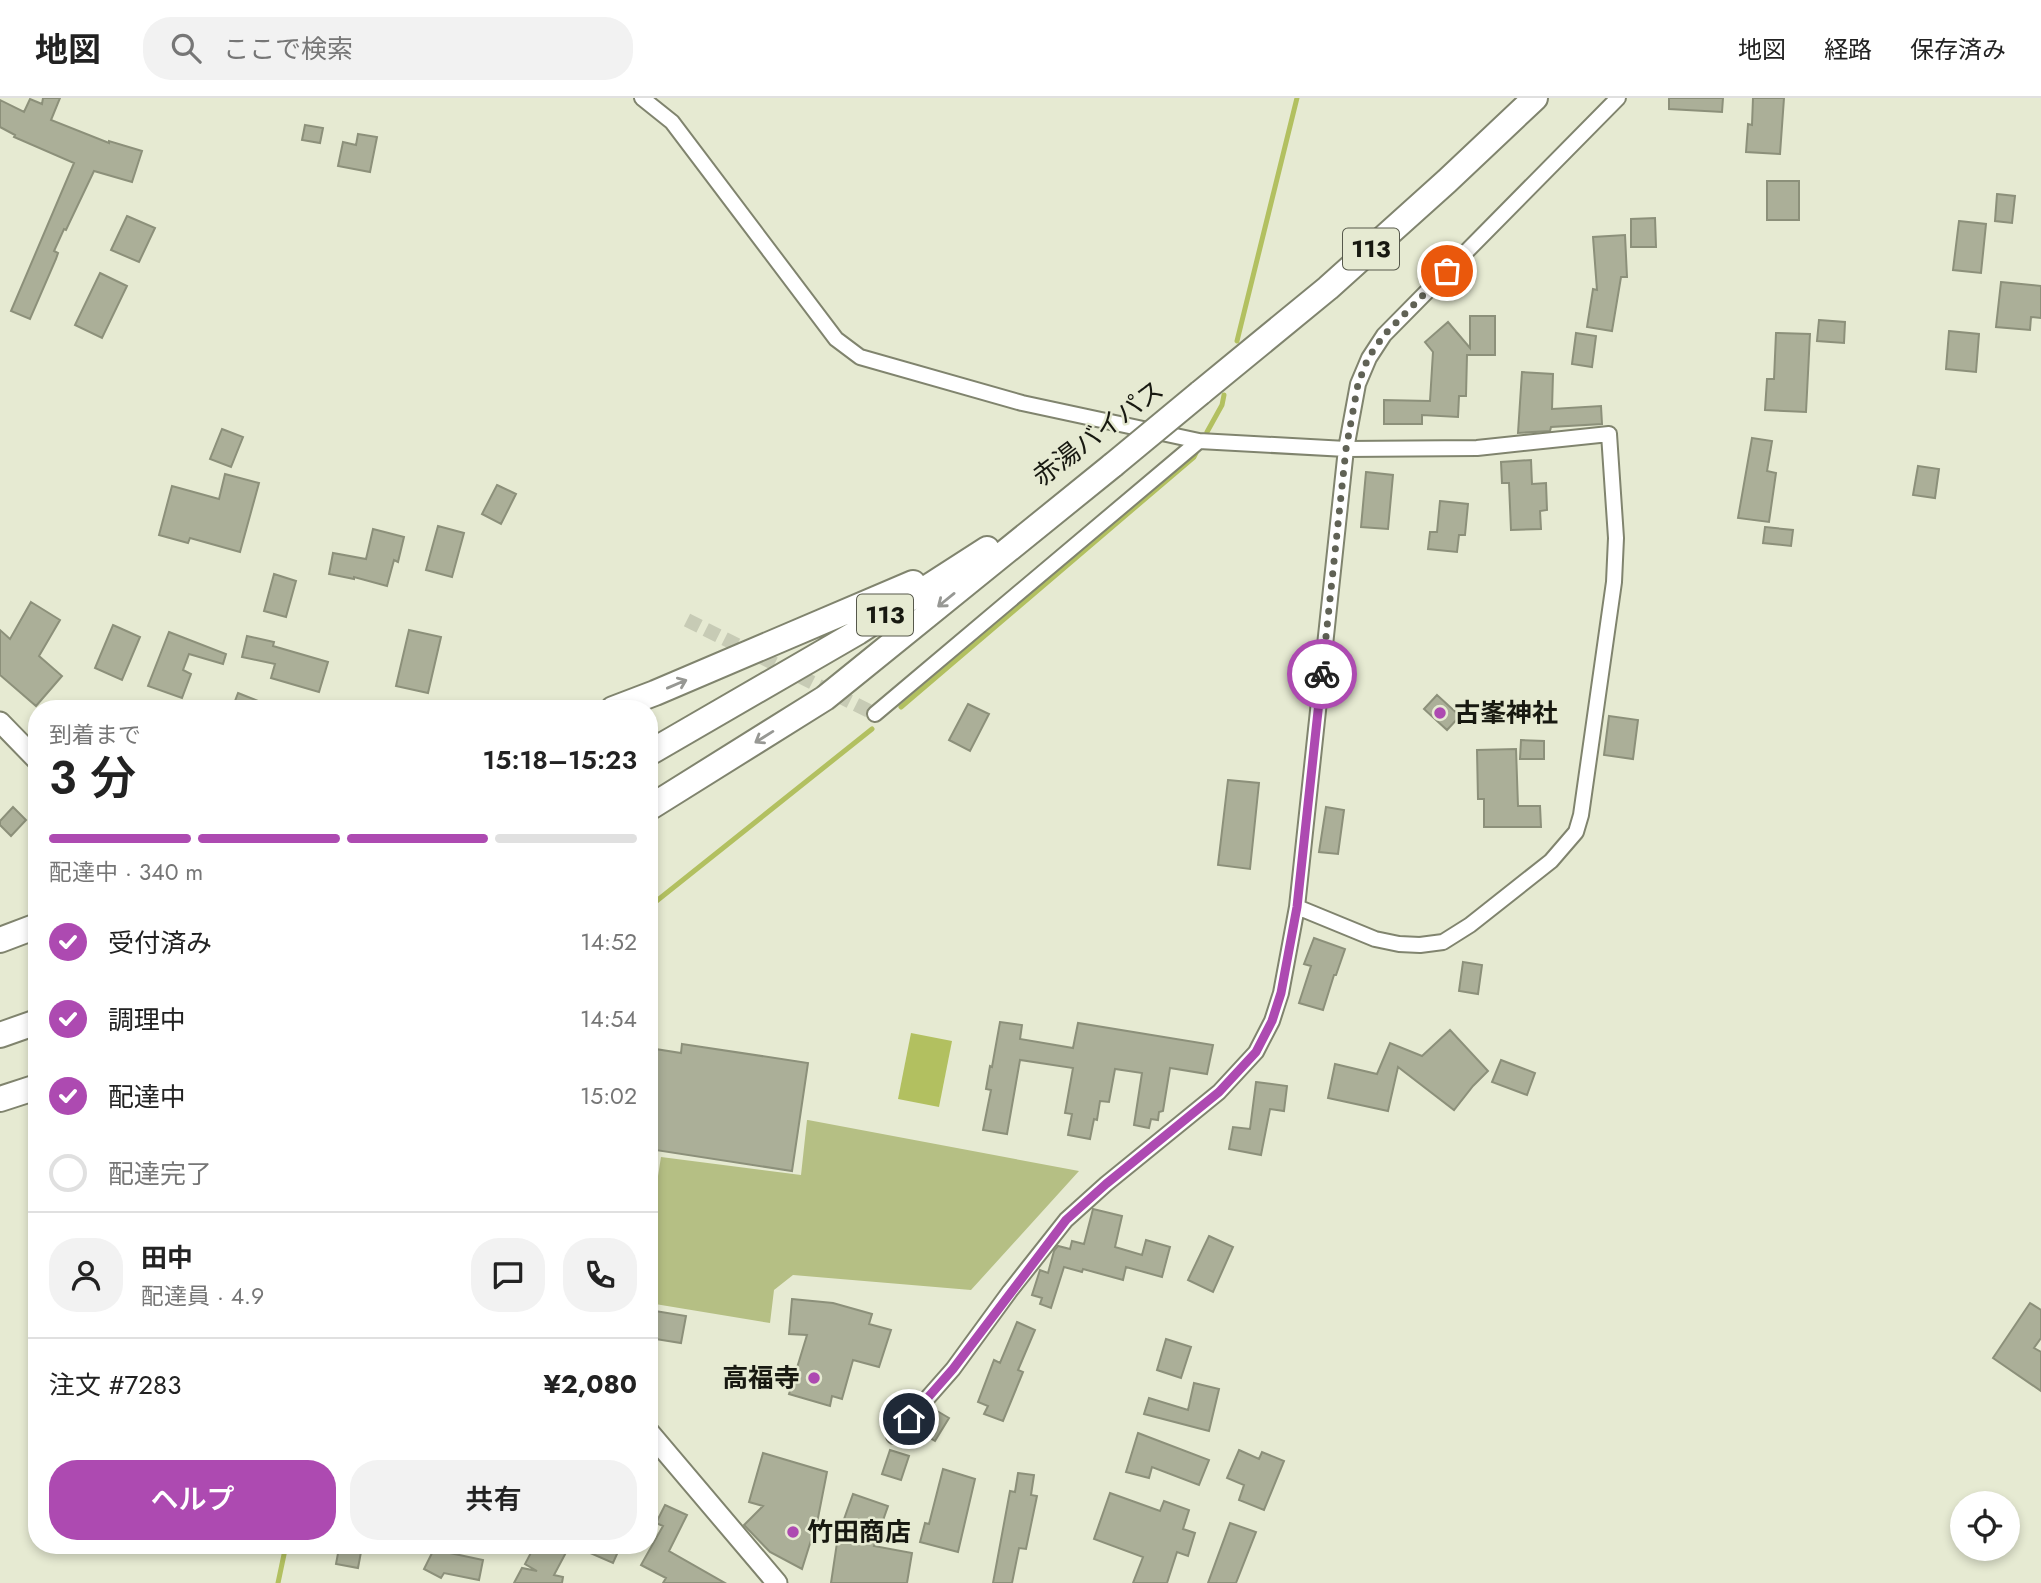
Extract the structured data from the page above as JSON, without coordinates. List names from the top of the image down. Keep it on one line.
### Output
{"streets":{"highway":["113","赤湯バイパス"]},"places":["古峯神社","高福寺","竹田商店"],"page":{"header":"地図","search":"ここで検索","nav":["地図","経路","保存済み"],"heading":["3 分","到着まで","15:18–15:23"],"panel":["田中","配達員 · 4.9","注文 #7283","¥2,080"],"bar":"配達中 · 340 m","list":[["受付済み","14:52"],["調理中","14:54"],["配達中","15:02"],"配達完了"],"buttons":["ヘルプ","共有"]}}
